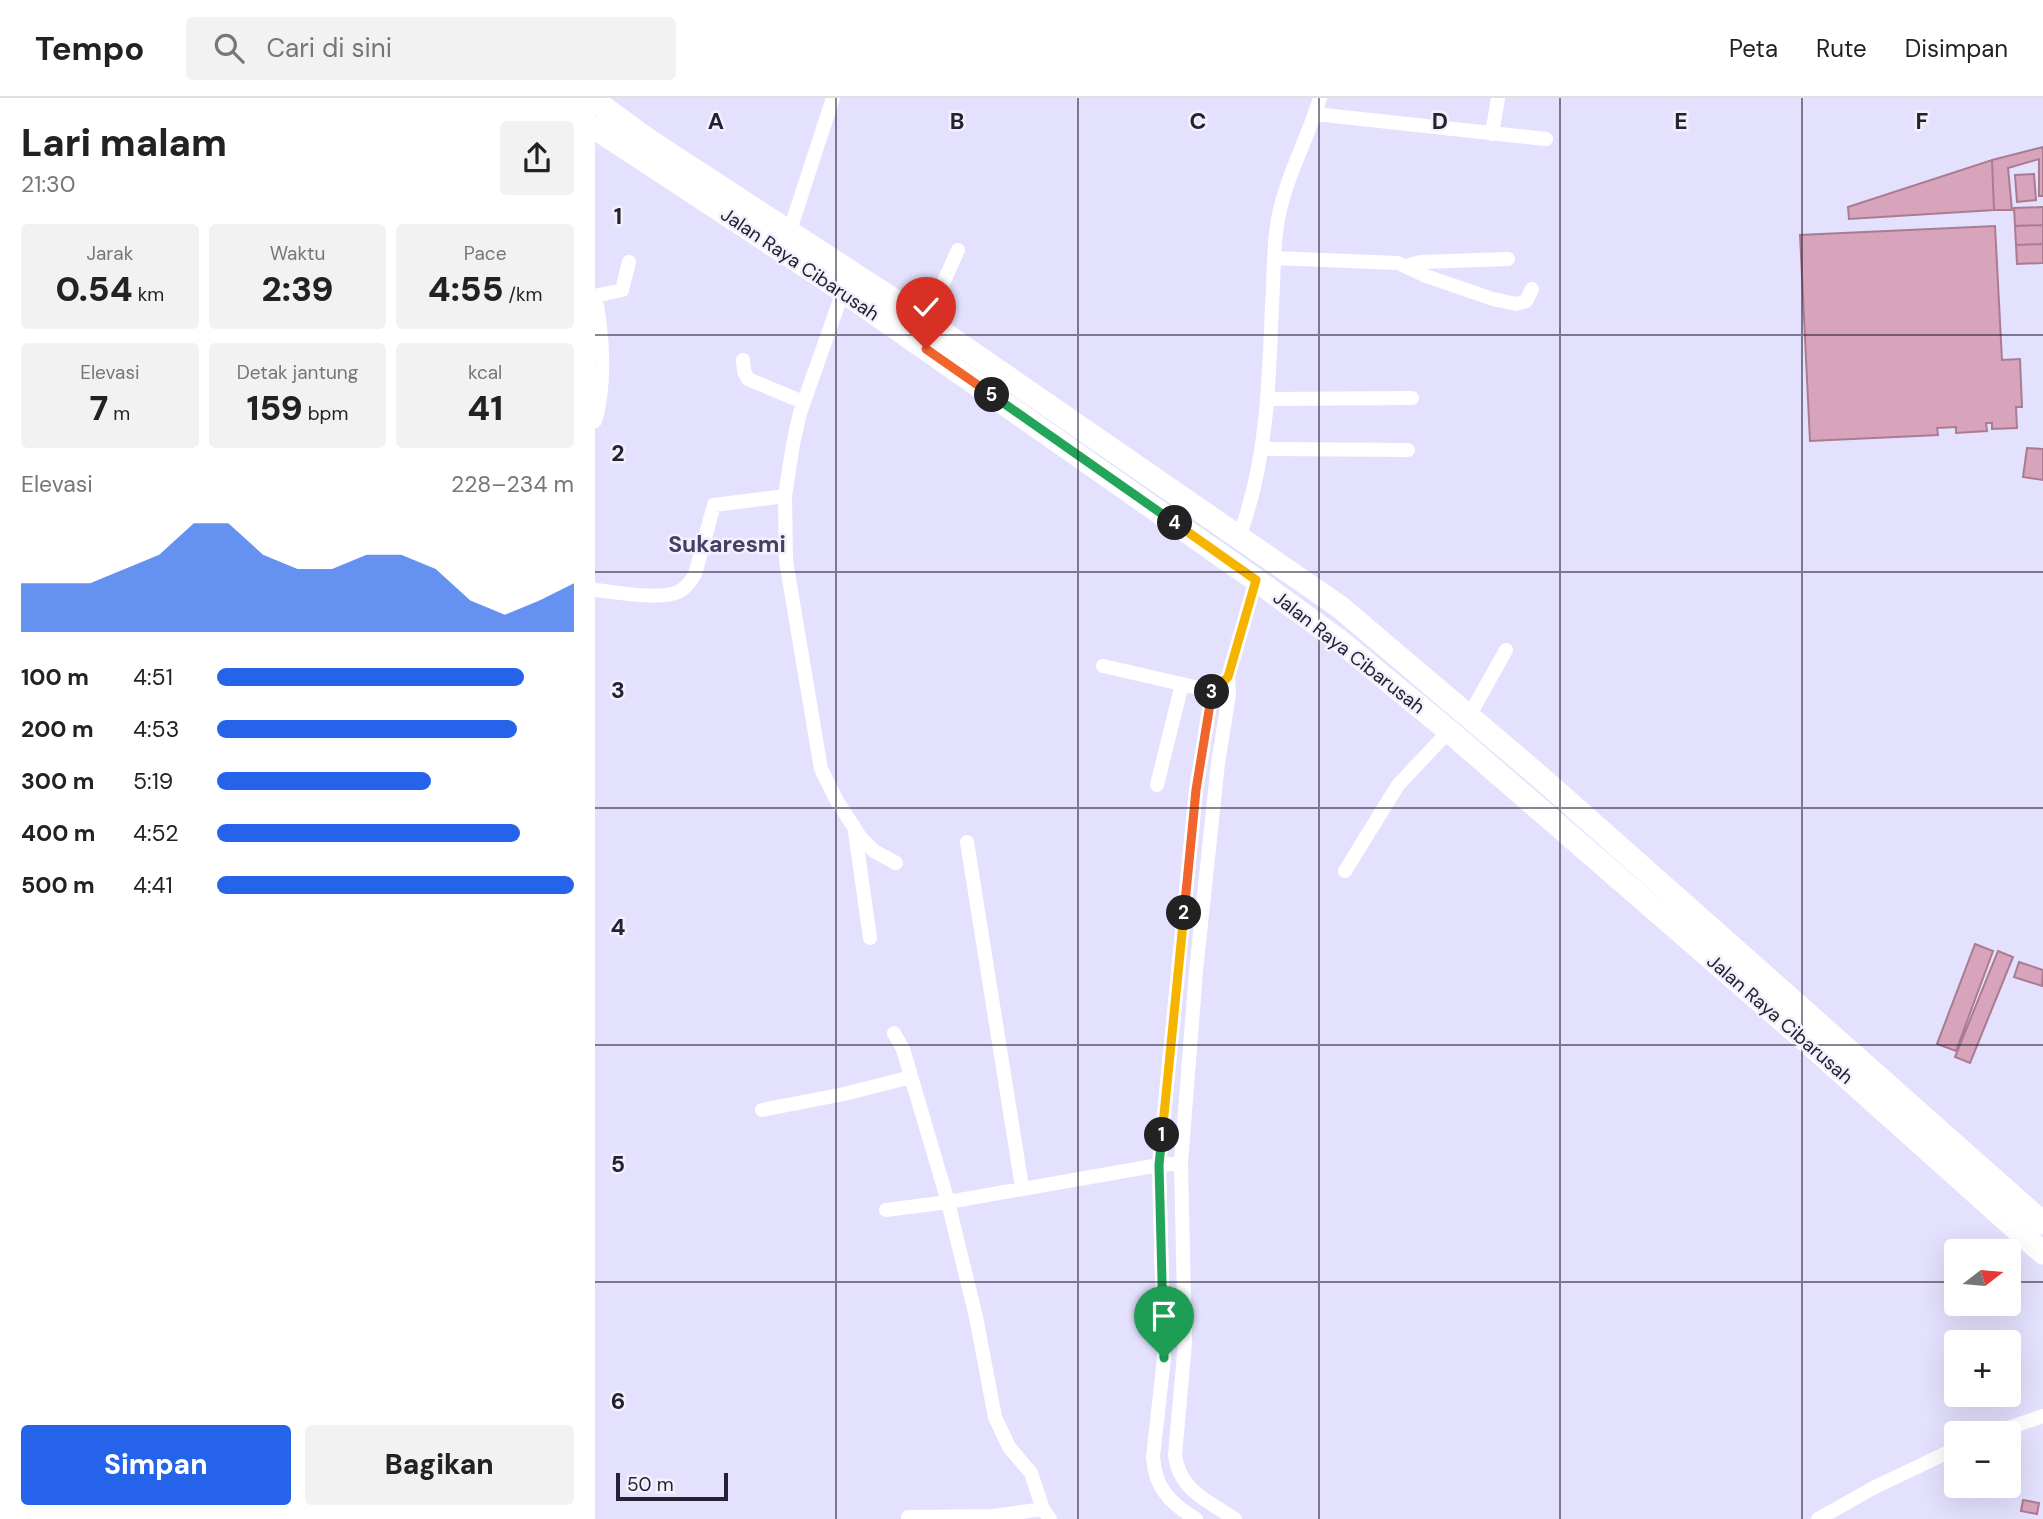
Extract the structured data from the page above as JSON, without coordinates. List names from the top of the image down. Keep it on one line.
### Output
{"streets":{"main road":["Jalan Raya Cibarusah"]},"districts":["Sukaresmi"],"scale_bar":"50 m","north":"right","page":{"header":"Tempo","search":"Cari di sini","nav":["Peta","Rute","Disimpan"],"heading":["Lari malam","21:30"],"stats":[["Jarak","0.54 km"],["Waktu","2:39"],["Pace","4:55 /km"],["Elevasi","7 m"],["Detak jantung","159 bpm"],["kcal","41"]],"pins":["5","4","3","2","1"],"chart":["Elevasi","228–234 m"],"list":[{"name":"100 m","note":"4:51"},{"name":"200 m","note":"4:53"},{"name":"300 m","note":"5:19"},{"name":"400 m","note":"4:52"},{"name":"500 m","note":"4:41"}],"map_buttons":["+","−"],"buttons":["Simpan","Bagikan"],"scale":"50 m"},"grid":{"columns":["A","B","C","D","E","F"],"rows":["1","2","3","4","5","6"]}}
